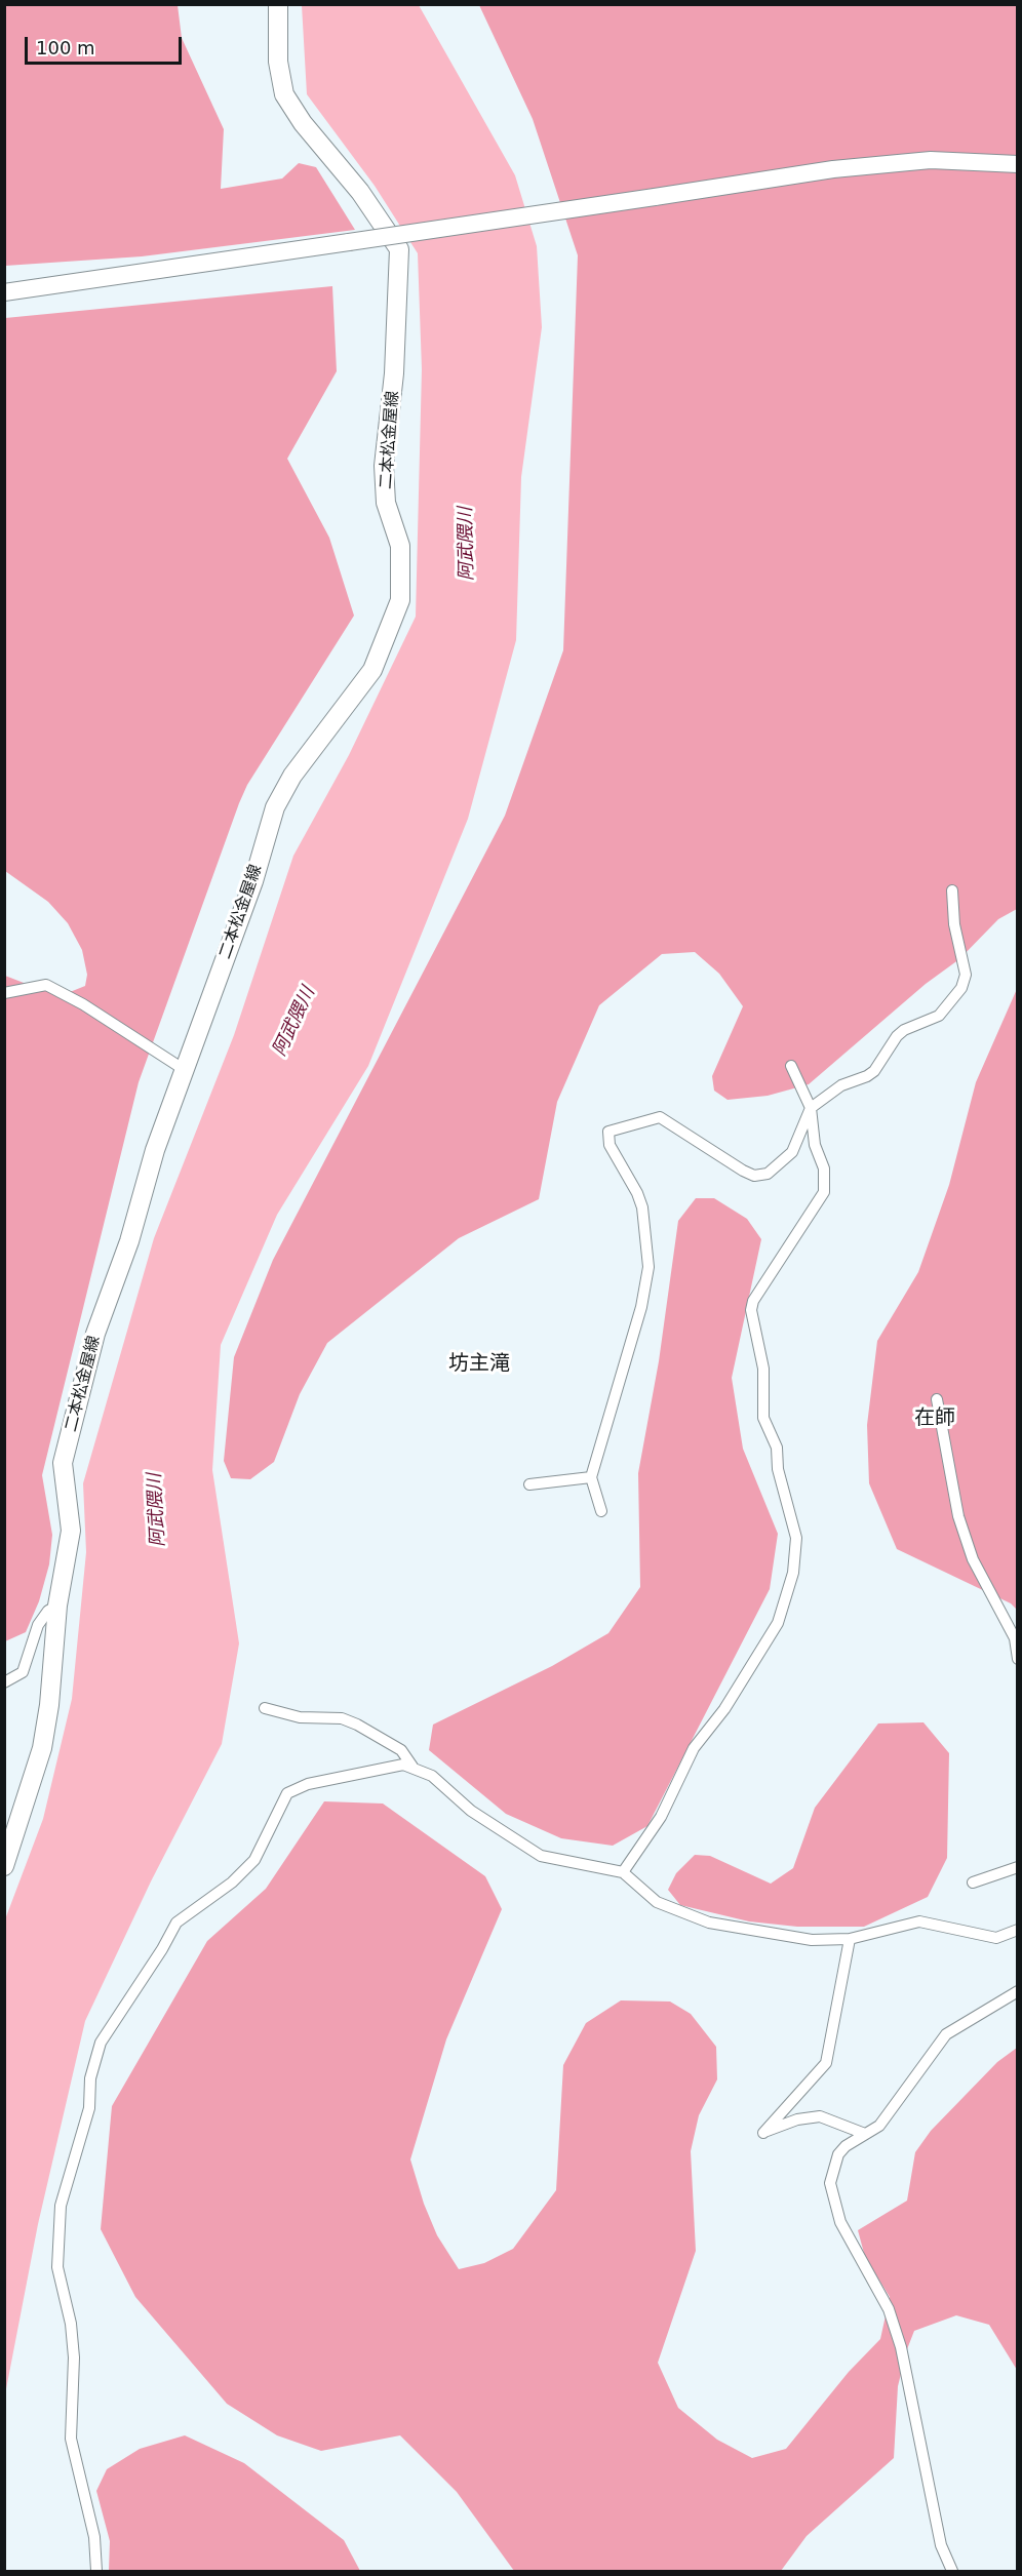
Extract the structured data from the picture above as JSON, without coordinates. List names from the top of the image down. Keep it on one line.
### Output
{"streets":{"main road":["二本松金屋線"]},"districts":["坊主滝","在師"],"water":["阿武隈川"],"scale_bar":"100 m"}
